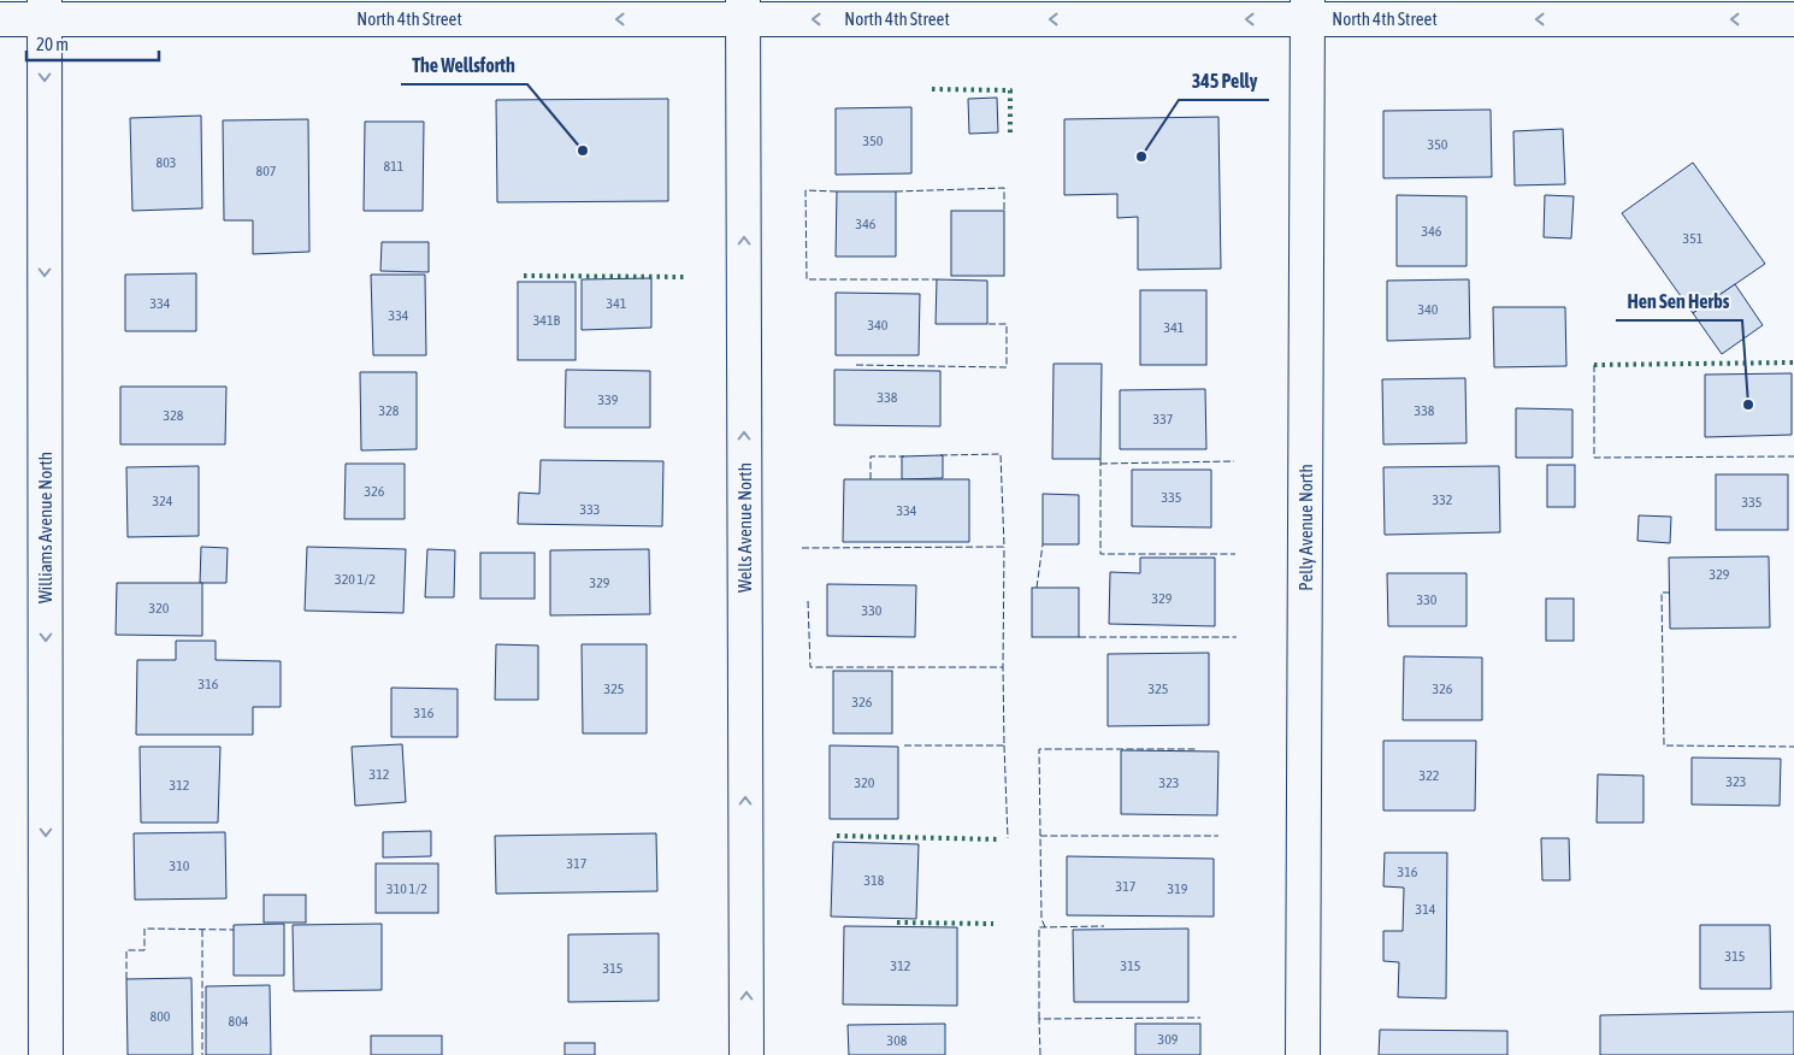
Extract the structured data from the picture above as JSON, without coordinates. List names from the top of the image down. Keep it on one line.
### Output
{"streets":{"street":["North 4th Street","Williams Avenue North","Wells Avenue North","Pelly Avenue North"]},"crossings":[["North 4th Street","Williams Avenue North"],["North 4th Street","Wells Avenue North"],["North 4th Street","Pelly Avenue North"]],"one_way":["North 4th Street","Williams Avenue North","Wells Avenue North"],"places":["The Wellsforth","345 Pelly","Hen Sen Herbs"],"house_numbers":["350","350","803","811","807","346","346","351","334","341","340","334","341B","340","341","338","339","328","338","328","337","326","335","332","324","335","333","334","329","320 1/2","329","329","330","320","330","316","325","325","326","326","316","312","322","323","320","323","312","317","310","316","318","317","310 1/2","319","314","315","312","315","315","800","804","309","308"],"scale_bar":"20 m"}
